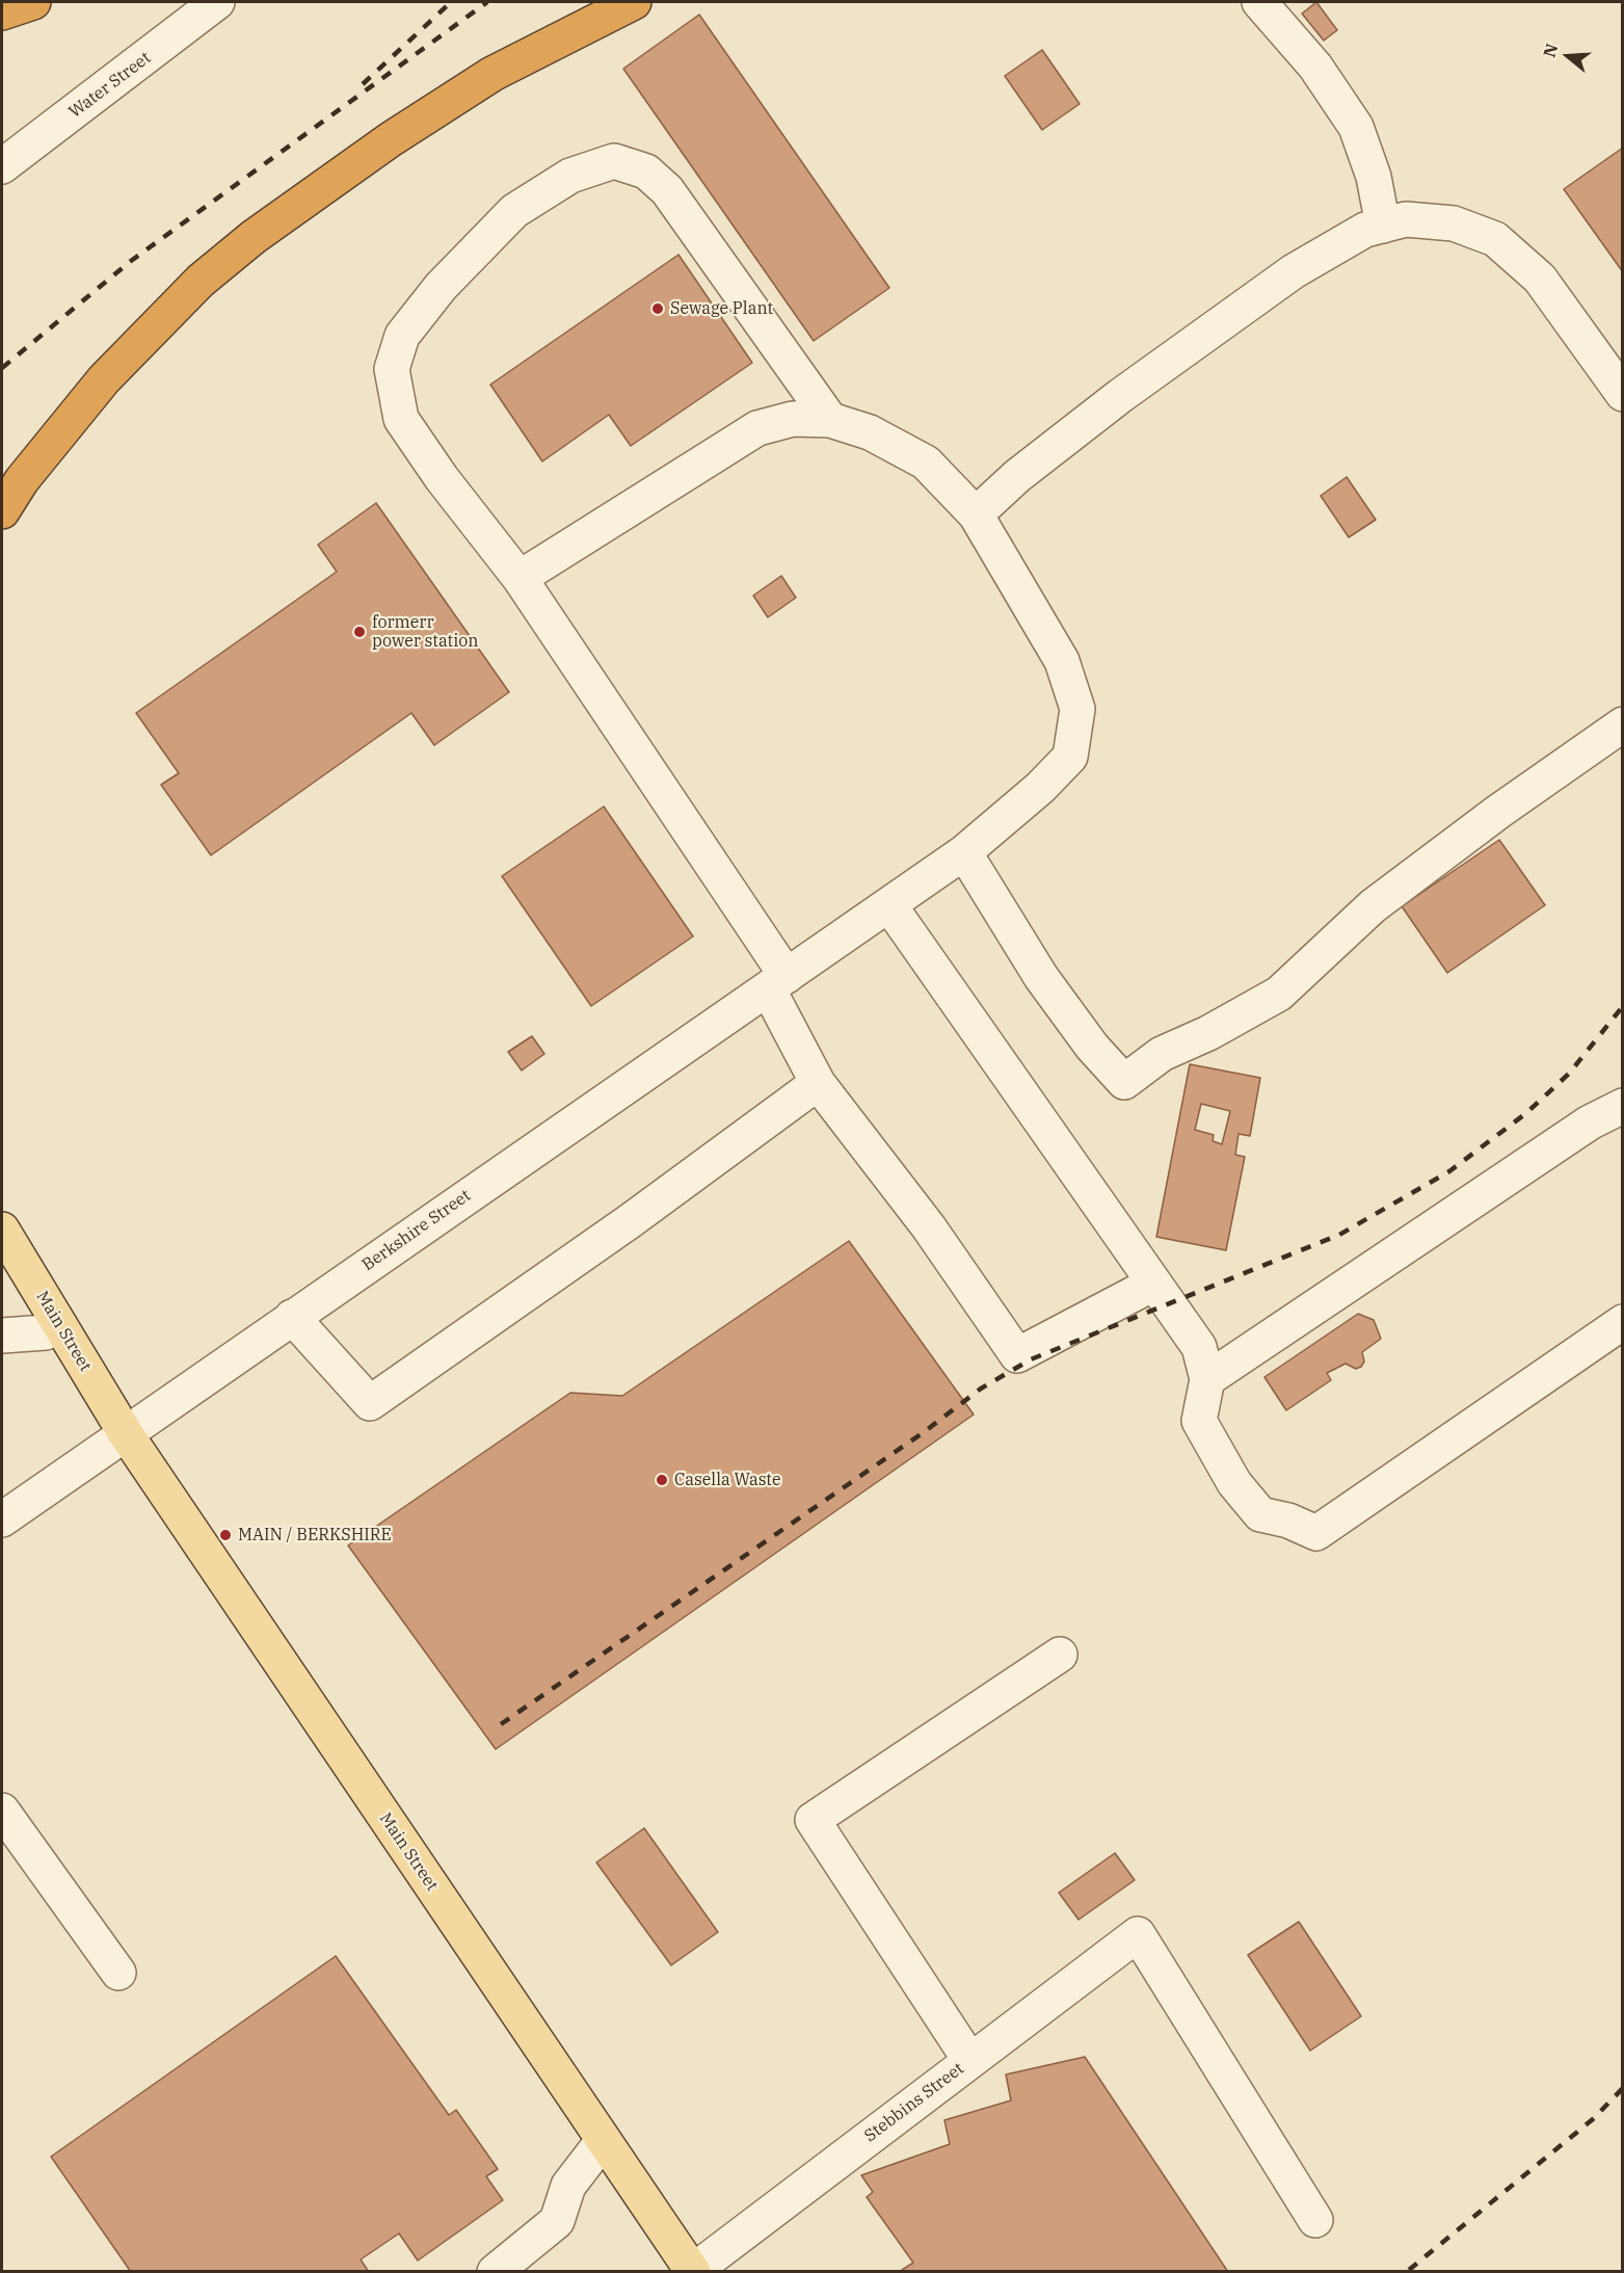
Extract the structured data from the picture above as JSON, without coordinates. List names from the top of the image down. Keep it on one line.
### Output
{"streets":{"main road":["Main Street"],"street":["Water Street","Berkshire Street","Stebbins Street"]},"crossings":[["Berkshire Street","Main Street"],["Main Street","Stebbins Street"]],"places":["Sewage Plant","formerr power station","Casella Waste","MAIN / BERKSHIRE"],"north":"left"}
